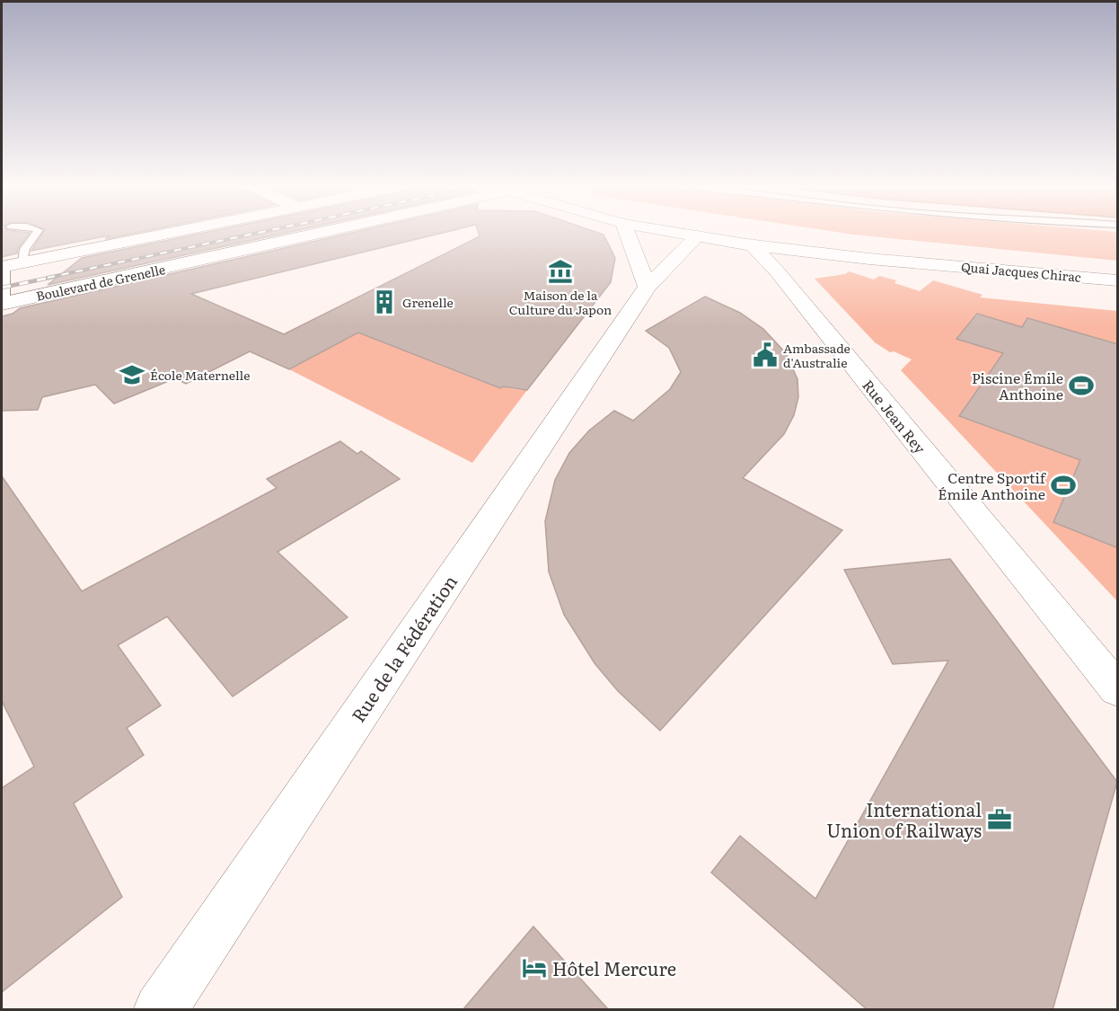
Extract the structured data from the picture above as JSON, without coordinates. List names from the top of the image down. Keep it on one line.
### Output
{"streets":{"main road":["Quai Jacques Chirac","Boulevard de Grenelle","Rue Jean Rey","Rue de la Fédération"]},"crossings":[["Quai Jacques Chirac","Rue Jean Rey"],["Quai Jacques Chirac","Rue de la Fédération"]],"places":{"museum":["Maison de la Culture du Japon"],"building":["Grenelle"],"public building":["Ambassade d'Australie"],"school or university":["École Maternelle"],"sports":["Piscine Émile Anthoine","Centre Sportif Émile Anthoine"],"office":["International Union of Railways"],"hotel":["Hôtel Mercure"]}}
